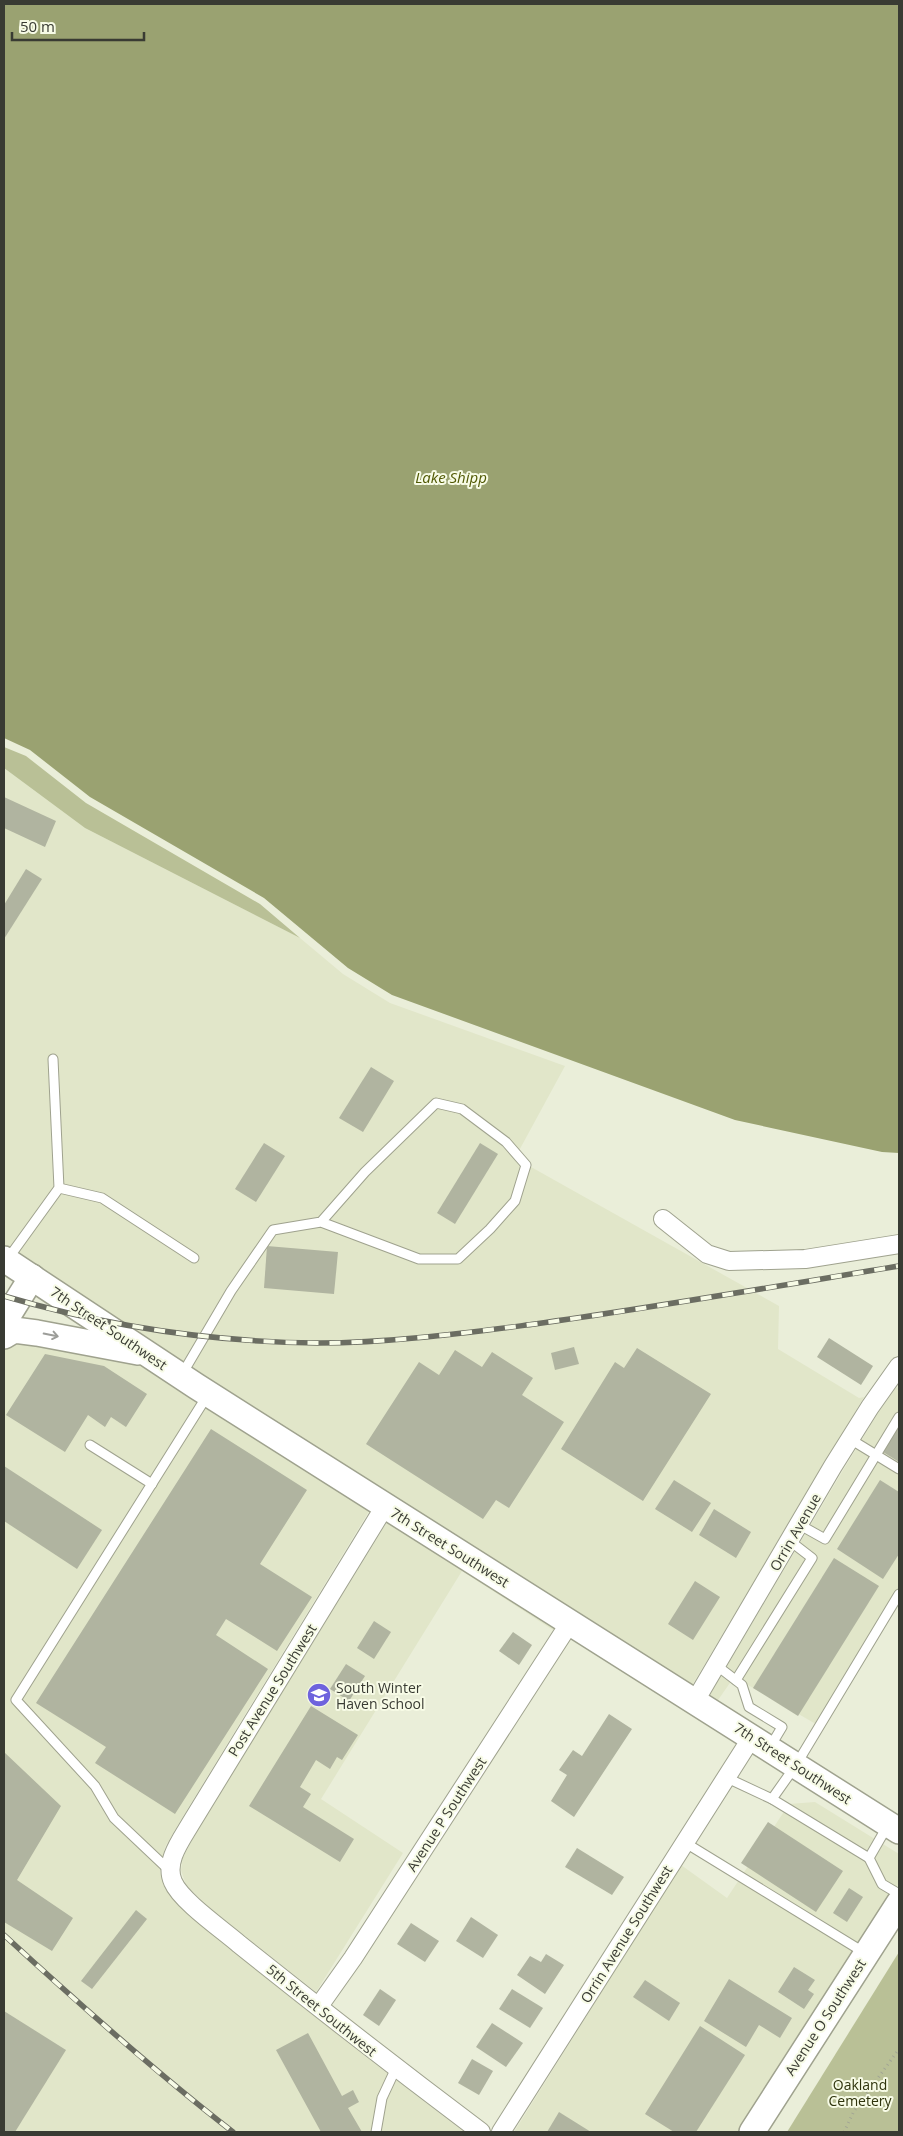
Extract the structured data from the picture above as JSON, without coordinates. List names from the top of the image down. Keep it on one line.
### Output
{"streets":{"street":["7th Street Southwest","Orrin Avenue","Post Avenue Southwest","Avenue P Southwest","Orrin Avenue Southwest","5th Street Southwest","Avenue O Southwest"]},"crossings":[["7th Street Southwest","Orrin Avenue"],["7th Street Southwest","Post Avenue Southwest"],["7th Street Southwest","Avenue P Southwest"],["7th Street Southwest","Orrin Avenue Southwest"],["Post Avenue Southwest","5th Street Southwest"],["Avenue P Southwest","5th Street Southwest"]],"water":["Lake Shipp"],"parks":["Oakland Cemetery"],"places":{"school or university":["South Winter Haven School"]},"scale_bar":"50 m"}
